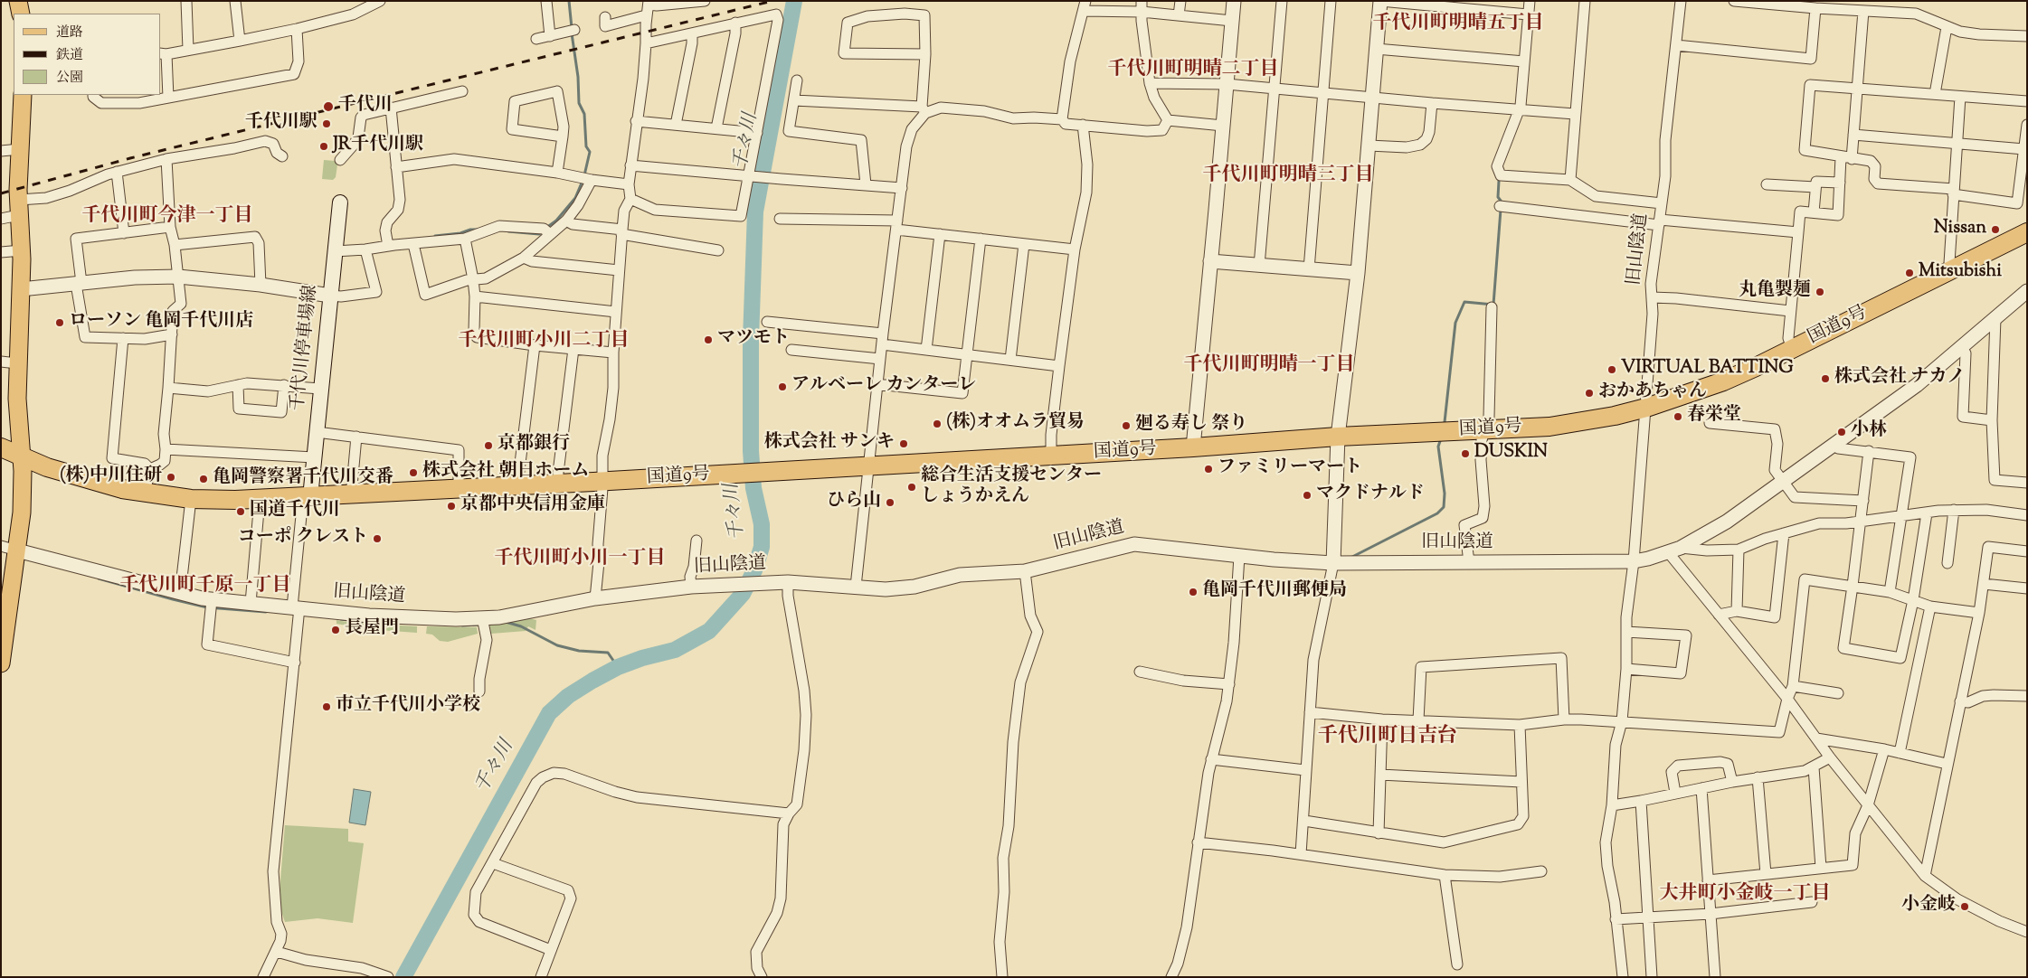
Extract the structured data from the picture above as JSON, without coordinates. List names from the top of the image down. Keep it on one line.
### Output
{"streets":{"highway":["国道9号"],"main road":["千代川停車場線"],"street":["旧山陰道"]},"crossings":[["旧山陰道","国道9号"],["国道9号","千代川停車場線"]],"districts":["千代川町明晴五丁目","千代川町明晴二丁目","千代川町明晴三丁目","千代川町今津一丁目","千代川町小川二丁目","千代川町明晴一丁目","千代川町小川一丁目","千代川町千原一丁目","千代川町日吉台","大井町小金岐一丁目"],"water":["千々川"],"places":["千代川","千代川駅","JR千代川駅","Nissan","Mitsubishi","丸亀製麺","ローソン 亀岡千代川店","マツモト","VIRTUAL BATTING","株式会社 ナカノ","アルベーレ カンターレ","おかあちゃん","春栄堂","(株)オオムラ貿易","廻る寿し 祭り","小林","株式会社 サンキ","京都銀行","DUSKIN","ファミリーマート","株式会社 朝日ホーム","(株)中川住研","亀岡警察署千代川交番","総合生活支援センター しょうかえん","マクドナルド","ひら山","京都中央信用金庫","国道千代川","コーポ クレスト","亀岡千代川郵便局","長屋門","市立千代川小学校","小金岐"],"legend":["道路","鉄道","公園"]}
